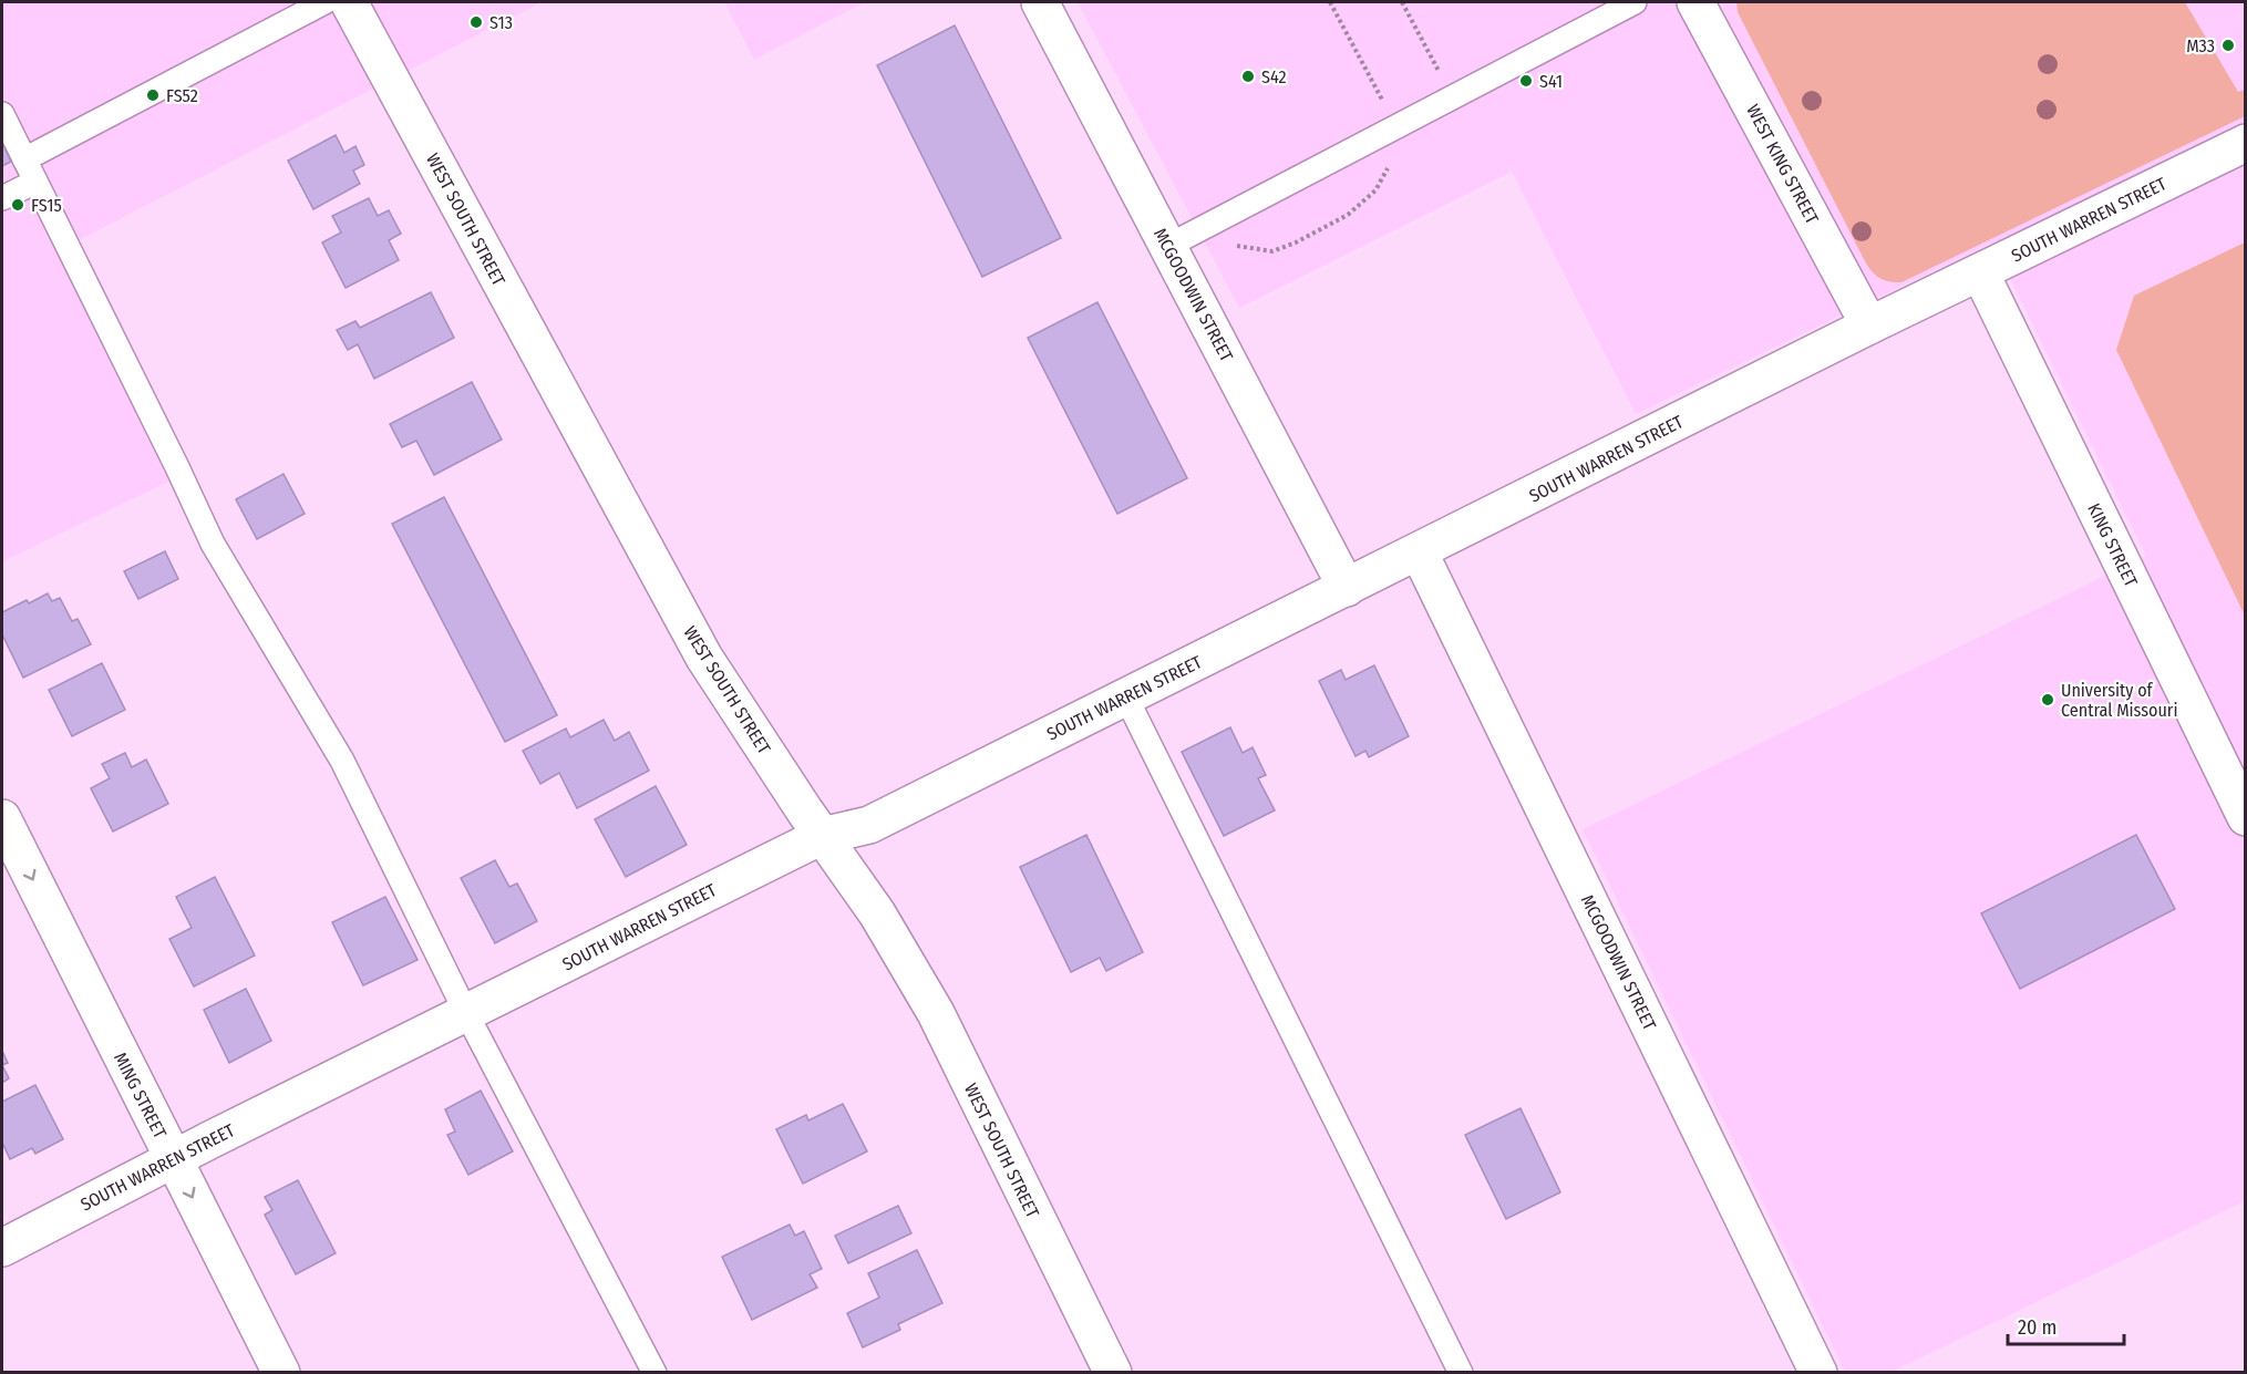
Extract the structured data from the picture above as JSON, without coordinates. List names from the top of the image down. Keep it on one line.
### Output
{"streets":{"street":["WEST KING STREET","WEST SOUTH STREET","SOUTH WARREN STREET","MCGOODWIN STREET","KING STREET","MING STREET"]},"crossings":[["WEST KING STREET","SOUTH WARREN STREET"],["WEST SOUTH STREET","SOUTH WARREN STREET"],["SOUTH WARREN STREET","MCGOODWIN STREET"],["SOUTH WARREN STREET","KING STREET"],["SOUTH WARREN STREET","MING STREET"]],"one_way":["MING STREET"],"places":["S13","M33","S42","S41","FS52","FS15","University of Central Missouri"],"scale_bar":"20 m"}
